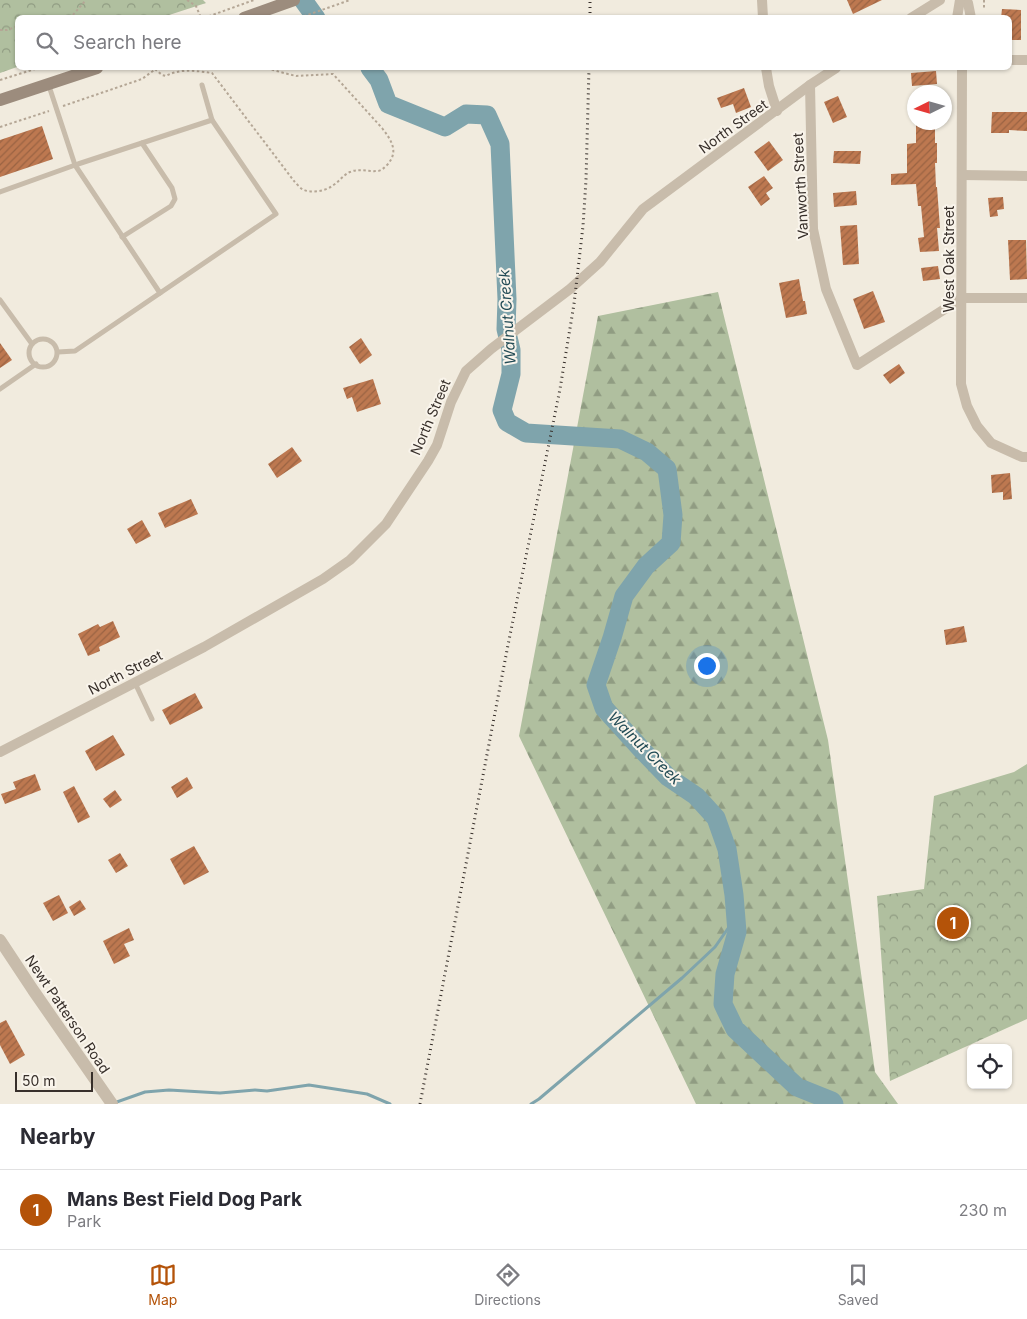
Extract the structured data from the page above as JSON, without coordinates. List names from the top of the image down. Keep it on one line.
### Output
{"streets":{"street":["North Street","Vanworth Street","West Oak Street","Newt Patterson Road"]},"crossings":[["North Street","Vanworth Street"],["Vanworth Street","West Oak Street"]],"water":["Walnut Creek"],"scale_bar":"50 m","north":"left","page":{"search":"Search here","pins":"1","scale":"50 m","heading":"Nearby","list":[{"mark":"1","name":"Mans Best Field Dog Park","note":"Park","value":"230 m"}],"nav":["Map","Directions","Saved"]}}
